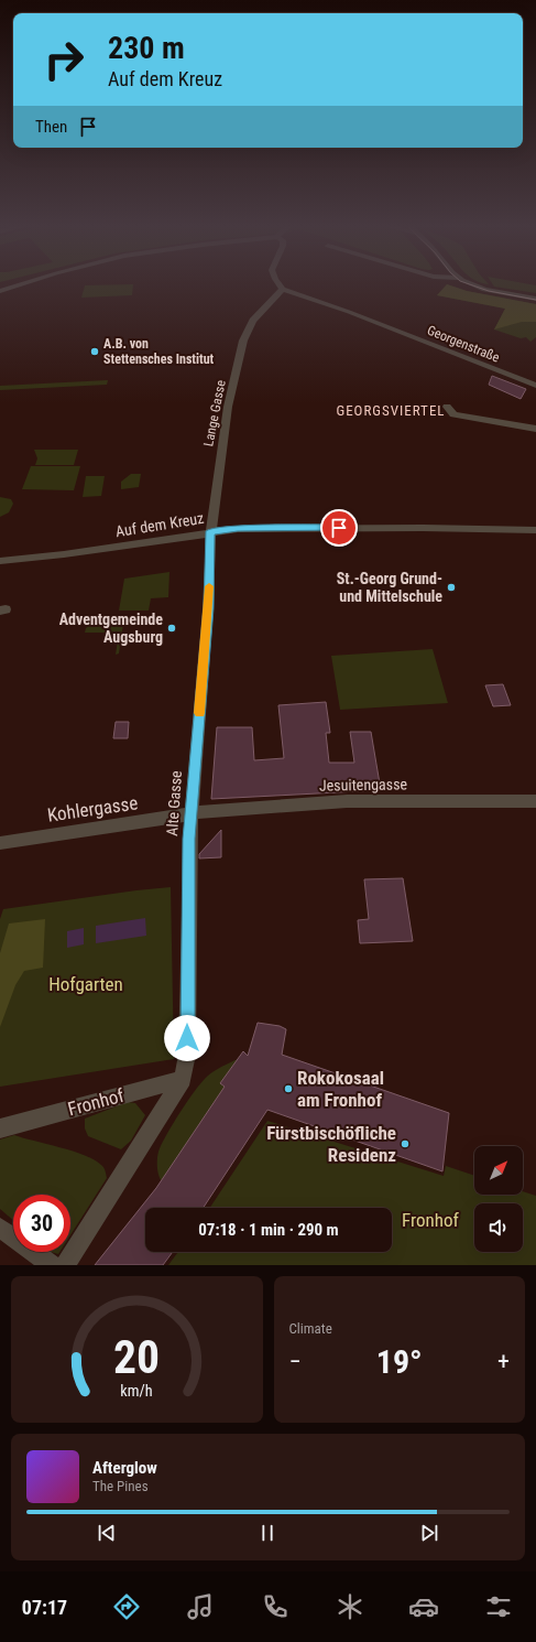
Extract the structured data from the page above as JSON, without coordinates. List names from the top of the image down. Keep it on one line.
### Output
{"streets":{"street":["Georgenstraße","Lange Gasse","Auf dem Kreuz","Jesuitengasse","Alte Gasse","Kohlergasse","Fronhof"]},"crossings":[["Georgenstraße","Lange Gasse"],["Lange Gasse","Auf dem Kreuz"],["Lange Gasse","Alte Gasse"],["Auf dem Kreuz","Alte Gasse"],["Jesuitengasse","Alte Gasse"],["Jesuitengasse","Kohlergasse"],["Alte Gasse","Kohlergasse"],["Alte Gasse","Fronhof"]],"districts":["GEORGSVIERTEL"],"parks":["Hofgarten","Fronhof"],"places":["A.B. von Stettensches Institut","St.-Georg Grund- und Mittelschule","Adventgemeinde Augsburg","Rokokosaal am Fronhof","Fürstbischöfliche Residenz"],"north":"top right","page":{"turn":["230 m","Auf dem Kreuz"],"then":"Then","limit":"30","trip":"07:18 · 1 min · 290 m","tile":"Climate","heat":["−","19°","+"],"song":["Afterglow","The Pines"],"tabs":"07:17","gauge":["20","km/h"]}}
